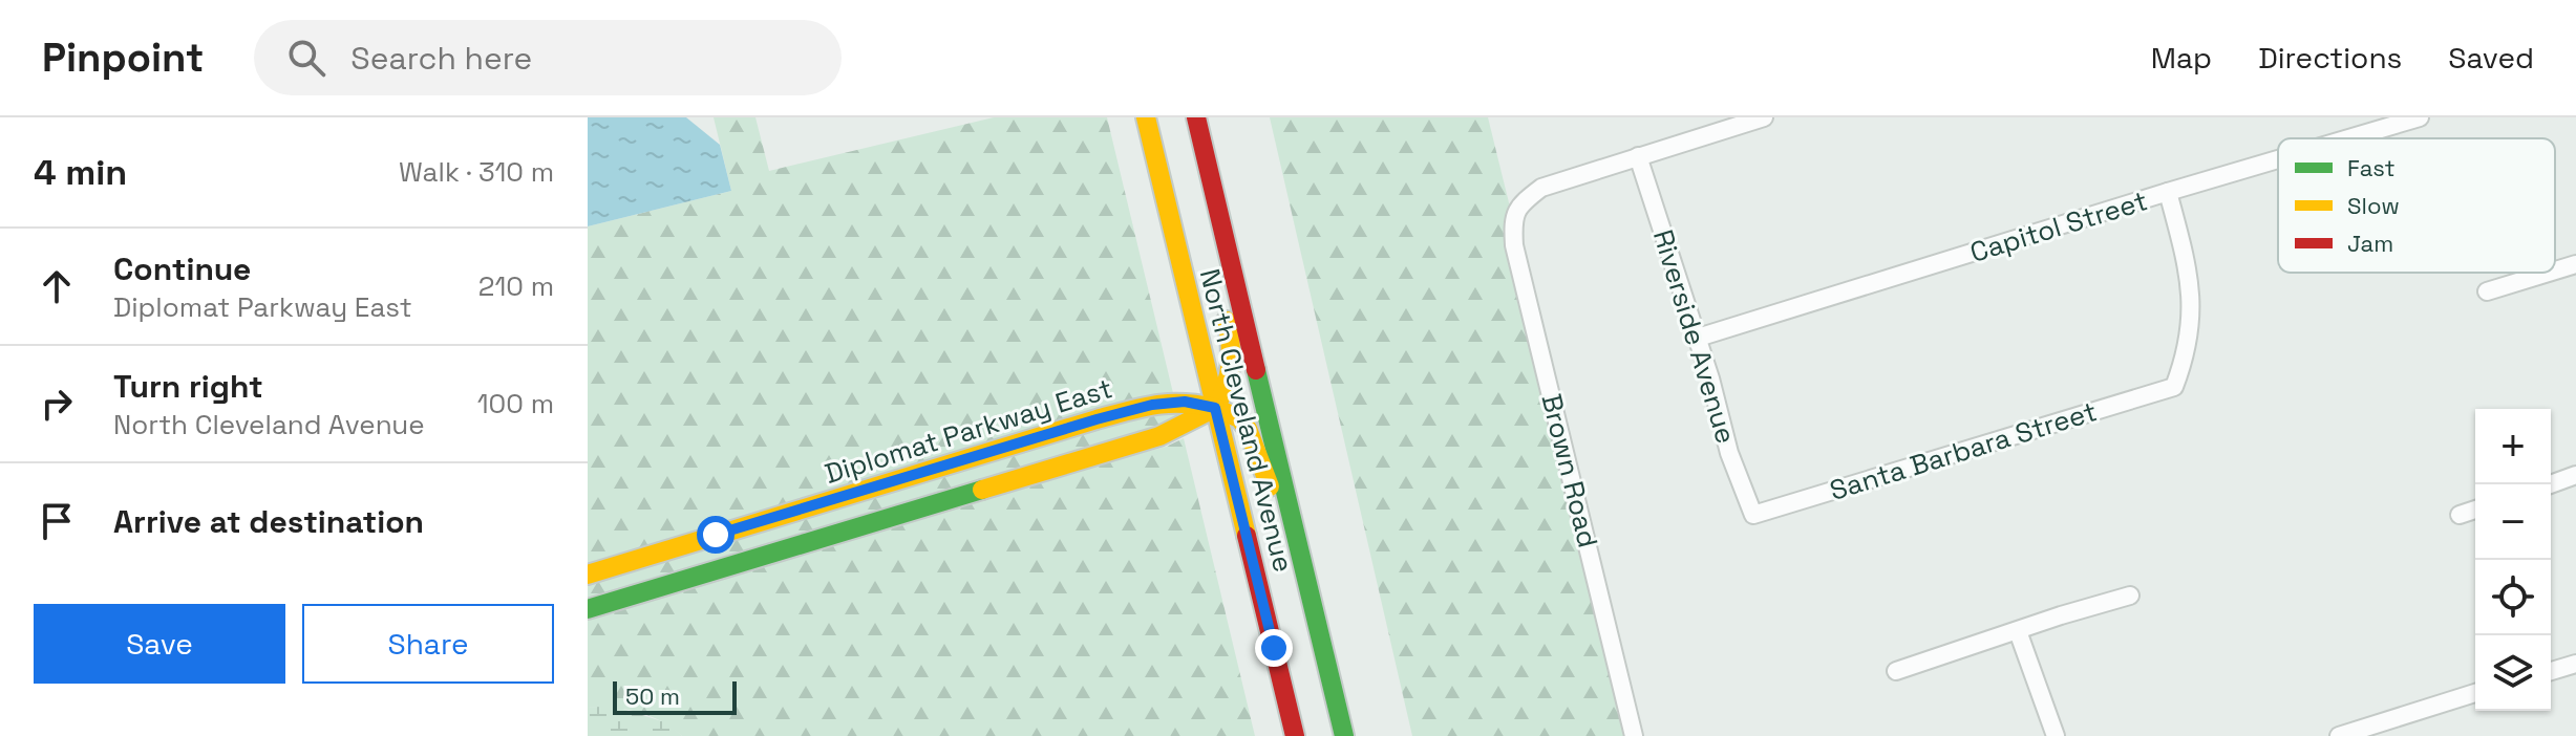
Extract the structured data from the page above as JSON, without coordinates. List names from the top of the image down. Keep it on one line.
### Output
{"streets":{"main road":["North Cleveland Avenue","Diplomat Parkway East"],"street":["Capitol Street","Riverside Avenue","Santa Barbara Street","Brown Road"]},"crossings":[["Capitol Street","Riverside Avenue"],["Capitol Street","Santa Barbara Street"],["Riverside Avenue","Santa Barbara Street"],["Riverside Avenue","Brown Road"],["North Cleveland Avenue","Diplomat Parkway East"]],"legend":["Fast","Slow","Jam"],"scale_bar":"50 m","page":{"header":"Pinpoint","search":"Search here","nav":["Map","Directions","Saved"],"heading":["4 min","Walk · 310 m"],"list":[["Continue","Diplomat Parkway East","210 m"],["Turn right","North Cleveland Avenue","100 m"],"Arrive at destination"],"map_buttons":["+","−"],"buttons":["Save","Share"],"scale":"50 m"}}
